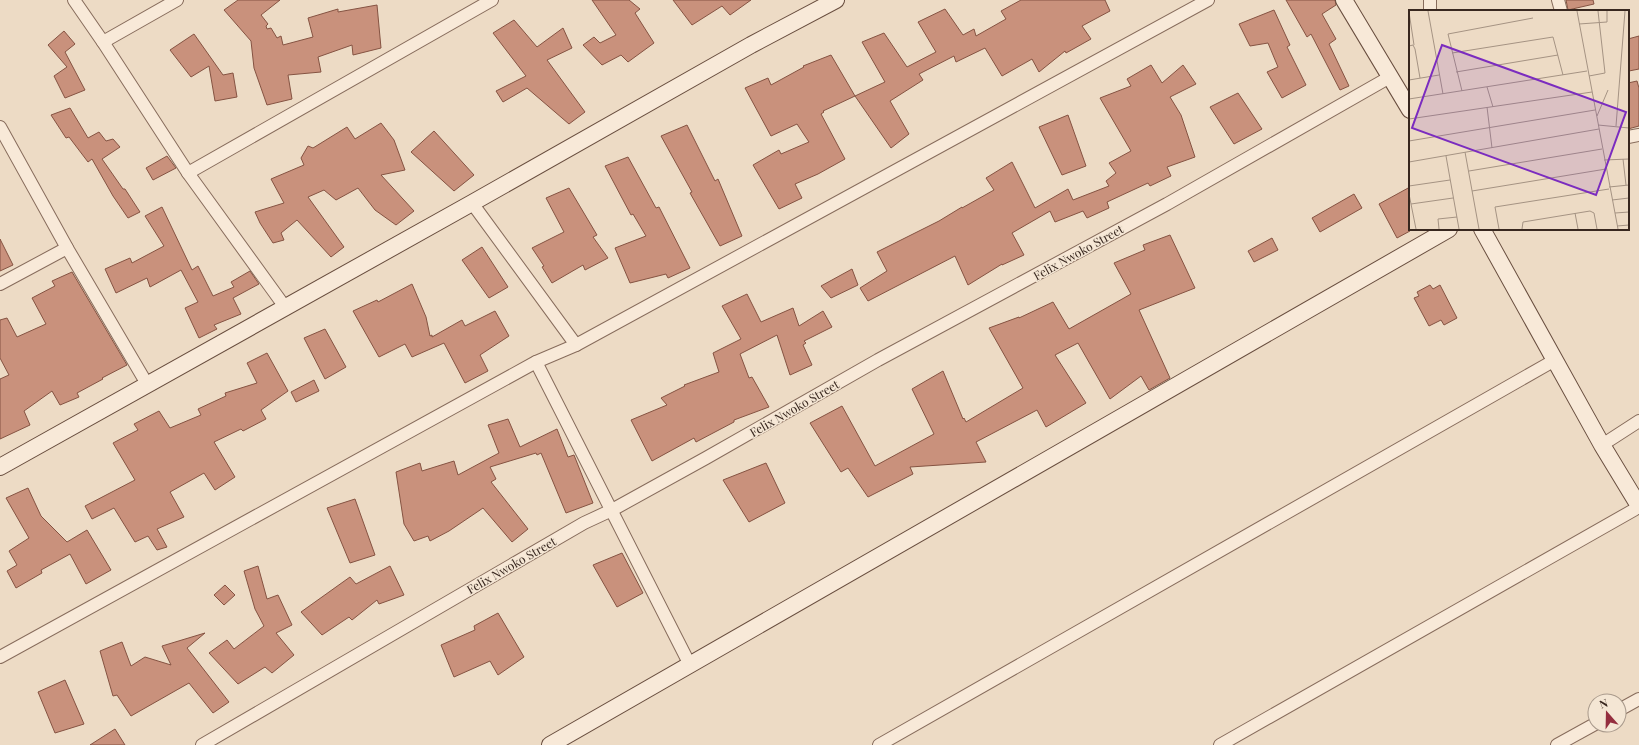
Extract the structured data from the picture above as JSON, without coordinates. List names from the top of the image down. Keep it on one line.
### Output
{"streets":{"street":["Felix Nwoko Street"]},"north":"top"}
